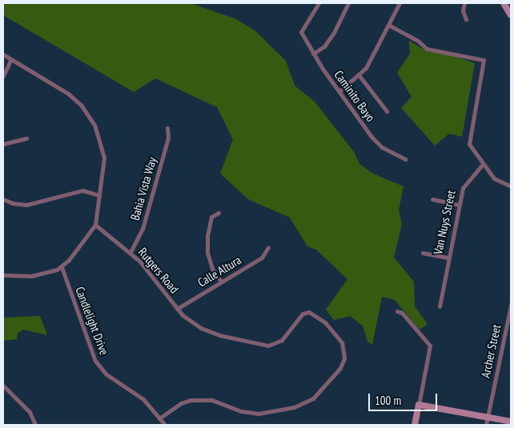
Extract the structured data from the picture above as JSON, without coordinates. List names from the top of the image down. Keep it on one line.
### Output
{"streets":{"street":["Caminito Bayo","Bahia Vista Way","Van Nuys Street","Rutgers Road","Calle Altura","Candlelight Drive","Archer Street"]},"crossings":[["Bahia Vista Way","Rutgers Road"],["Rutgers Road","Calle Altura"],["Rutgers Road","Candlelight Drive"]],"scale_bar":"100 m"}
